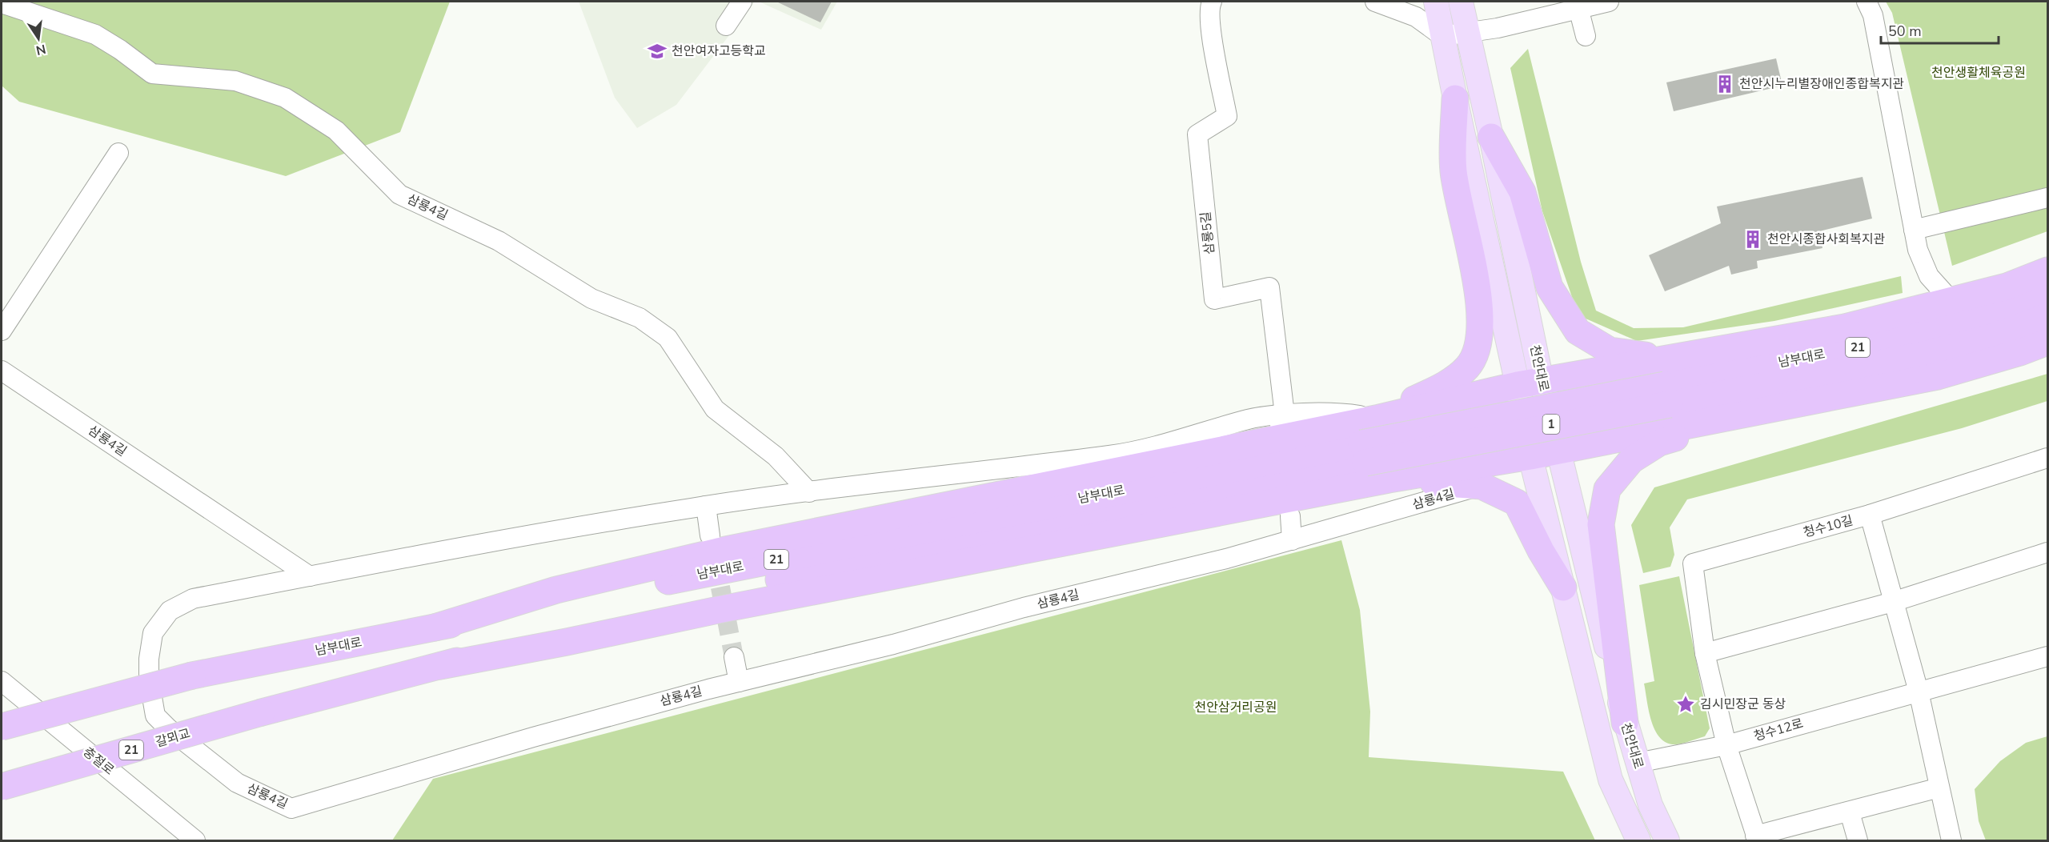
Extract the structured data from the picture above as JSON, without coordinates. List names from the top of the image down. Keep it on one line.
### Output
{"streets":{"highway":["21","남부대로","갈뫼교"],"main road":["천안대로","1"],"street":["삼룡4길","삼룡5길","청수10길","청수12로","충절로"]},"crossings":[["삼룡4길","삼룡5길"],["21","남부대로"],["남부대로","갈뫼교"],["천안대로","청수12로"],["청수10길","청수12로"]],"parks":["천안생활체육공원","천안삼거리공원"],"places":{"school or university":["천안여자고등학교"],"building":["천안시누리별장애인종합복지관","천안시종합사회복지관"],"place":["김시민장군 동상"]},"scale_bar":"50 m","north":"bottom"}
